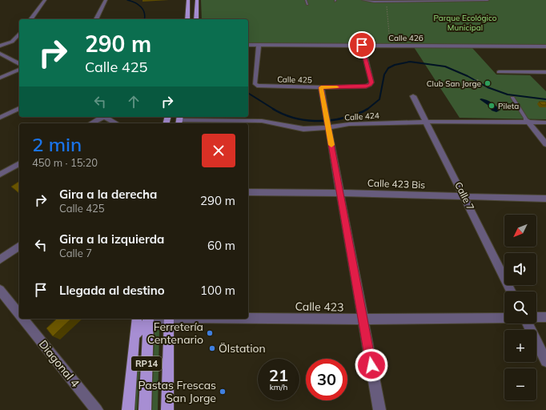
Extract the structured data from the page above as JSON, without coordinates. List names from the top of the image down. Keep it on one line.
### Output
{"streets":{"main road":["RP14"],"street":["Calle 426","Calle 425","Calle 424","Calle 423 Bis","Calle 7","Calle 423","Diagonal 4"]},"crossings":[["Calle 426","Calle 425"],["Calle 424","Calle 7"],["Calle 423 Bis","Calle 7"]],"parks":["Parque Ecológico Municipal"],"places":["Club San Jorge","Pileta","Ferretería Centenario","Ölstation","Pastas Frescas San Jorge"],"north":"bottom left","page":{"turn":["290 m","Calle 425"],"heading":["2 min","450 m · 15:20"],"list":[{"name":"Gira a la derecha","note":"Calle 425","value":"290 m"},{"name":"Gira a la izquierda","note":"Calle 7","value":"60 m"},{"name":"Llegada al destino","value":"100 m"}],"map_buttons":["+","−"],"speed":"21 km/h","limit":"30"}}
